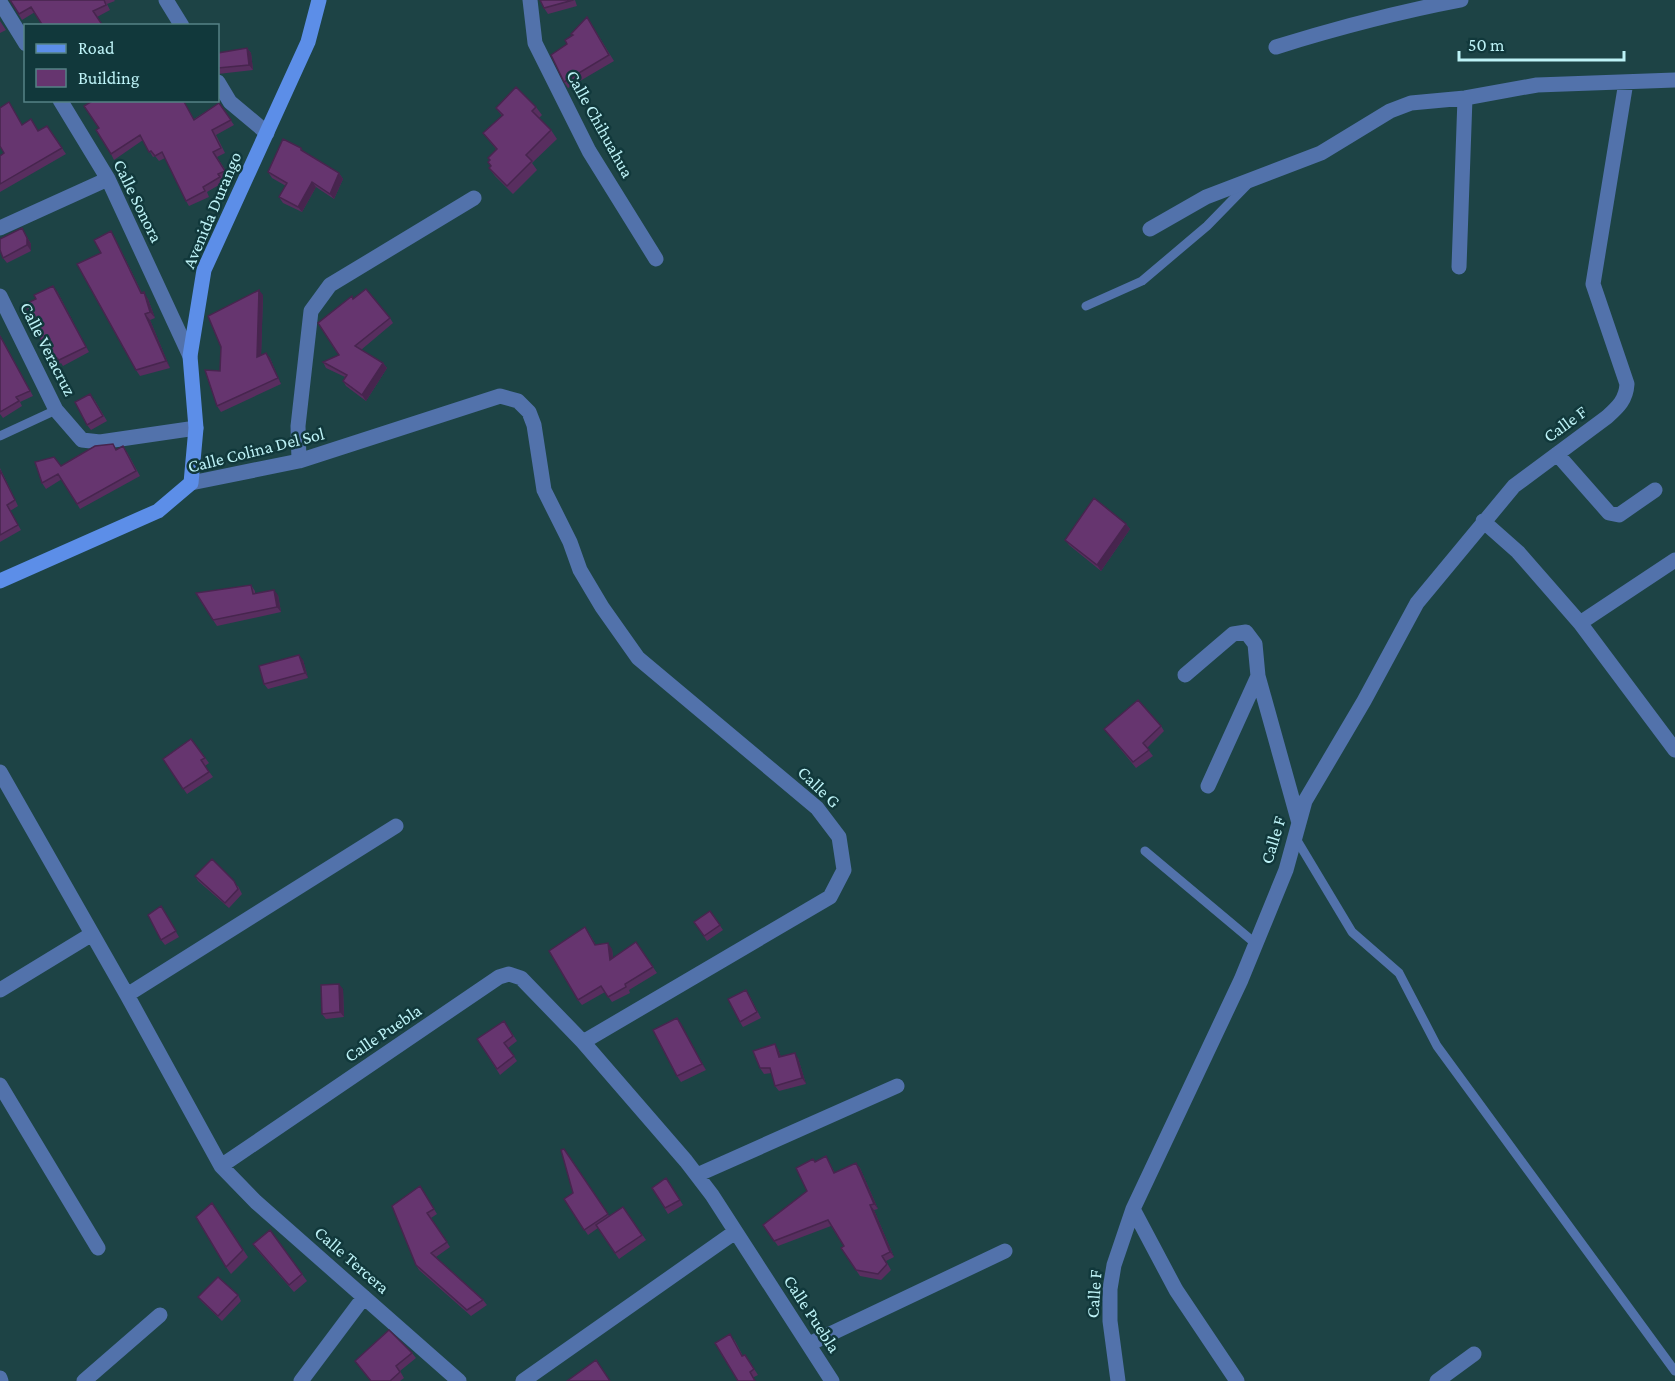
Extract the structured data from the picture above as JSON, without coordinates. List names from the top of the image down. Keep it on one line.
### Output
{"streets":{"main road":["Avenida Durango","Calle Colina Del Sol"],"street":["Calle Chihuahua","Calle Sonora","Calle Veracruz","Calle F","Calle G","Calle Puebla","Calle Tercera"]},"crossings":[["Calle Sonora","Avenida Durango"],["Avenida Durango","Calle Veracruz"],["Avenida Durango","Calle Colina Del Sol"],["Calle Colina Del Sol","Calle G"],["Calle G","Calle Puebla"],["Calle Puebla","Calle Tercera"]],"legend":["Road","Building"],"scale_bar":"50 m"}
